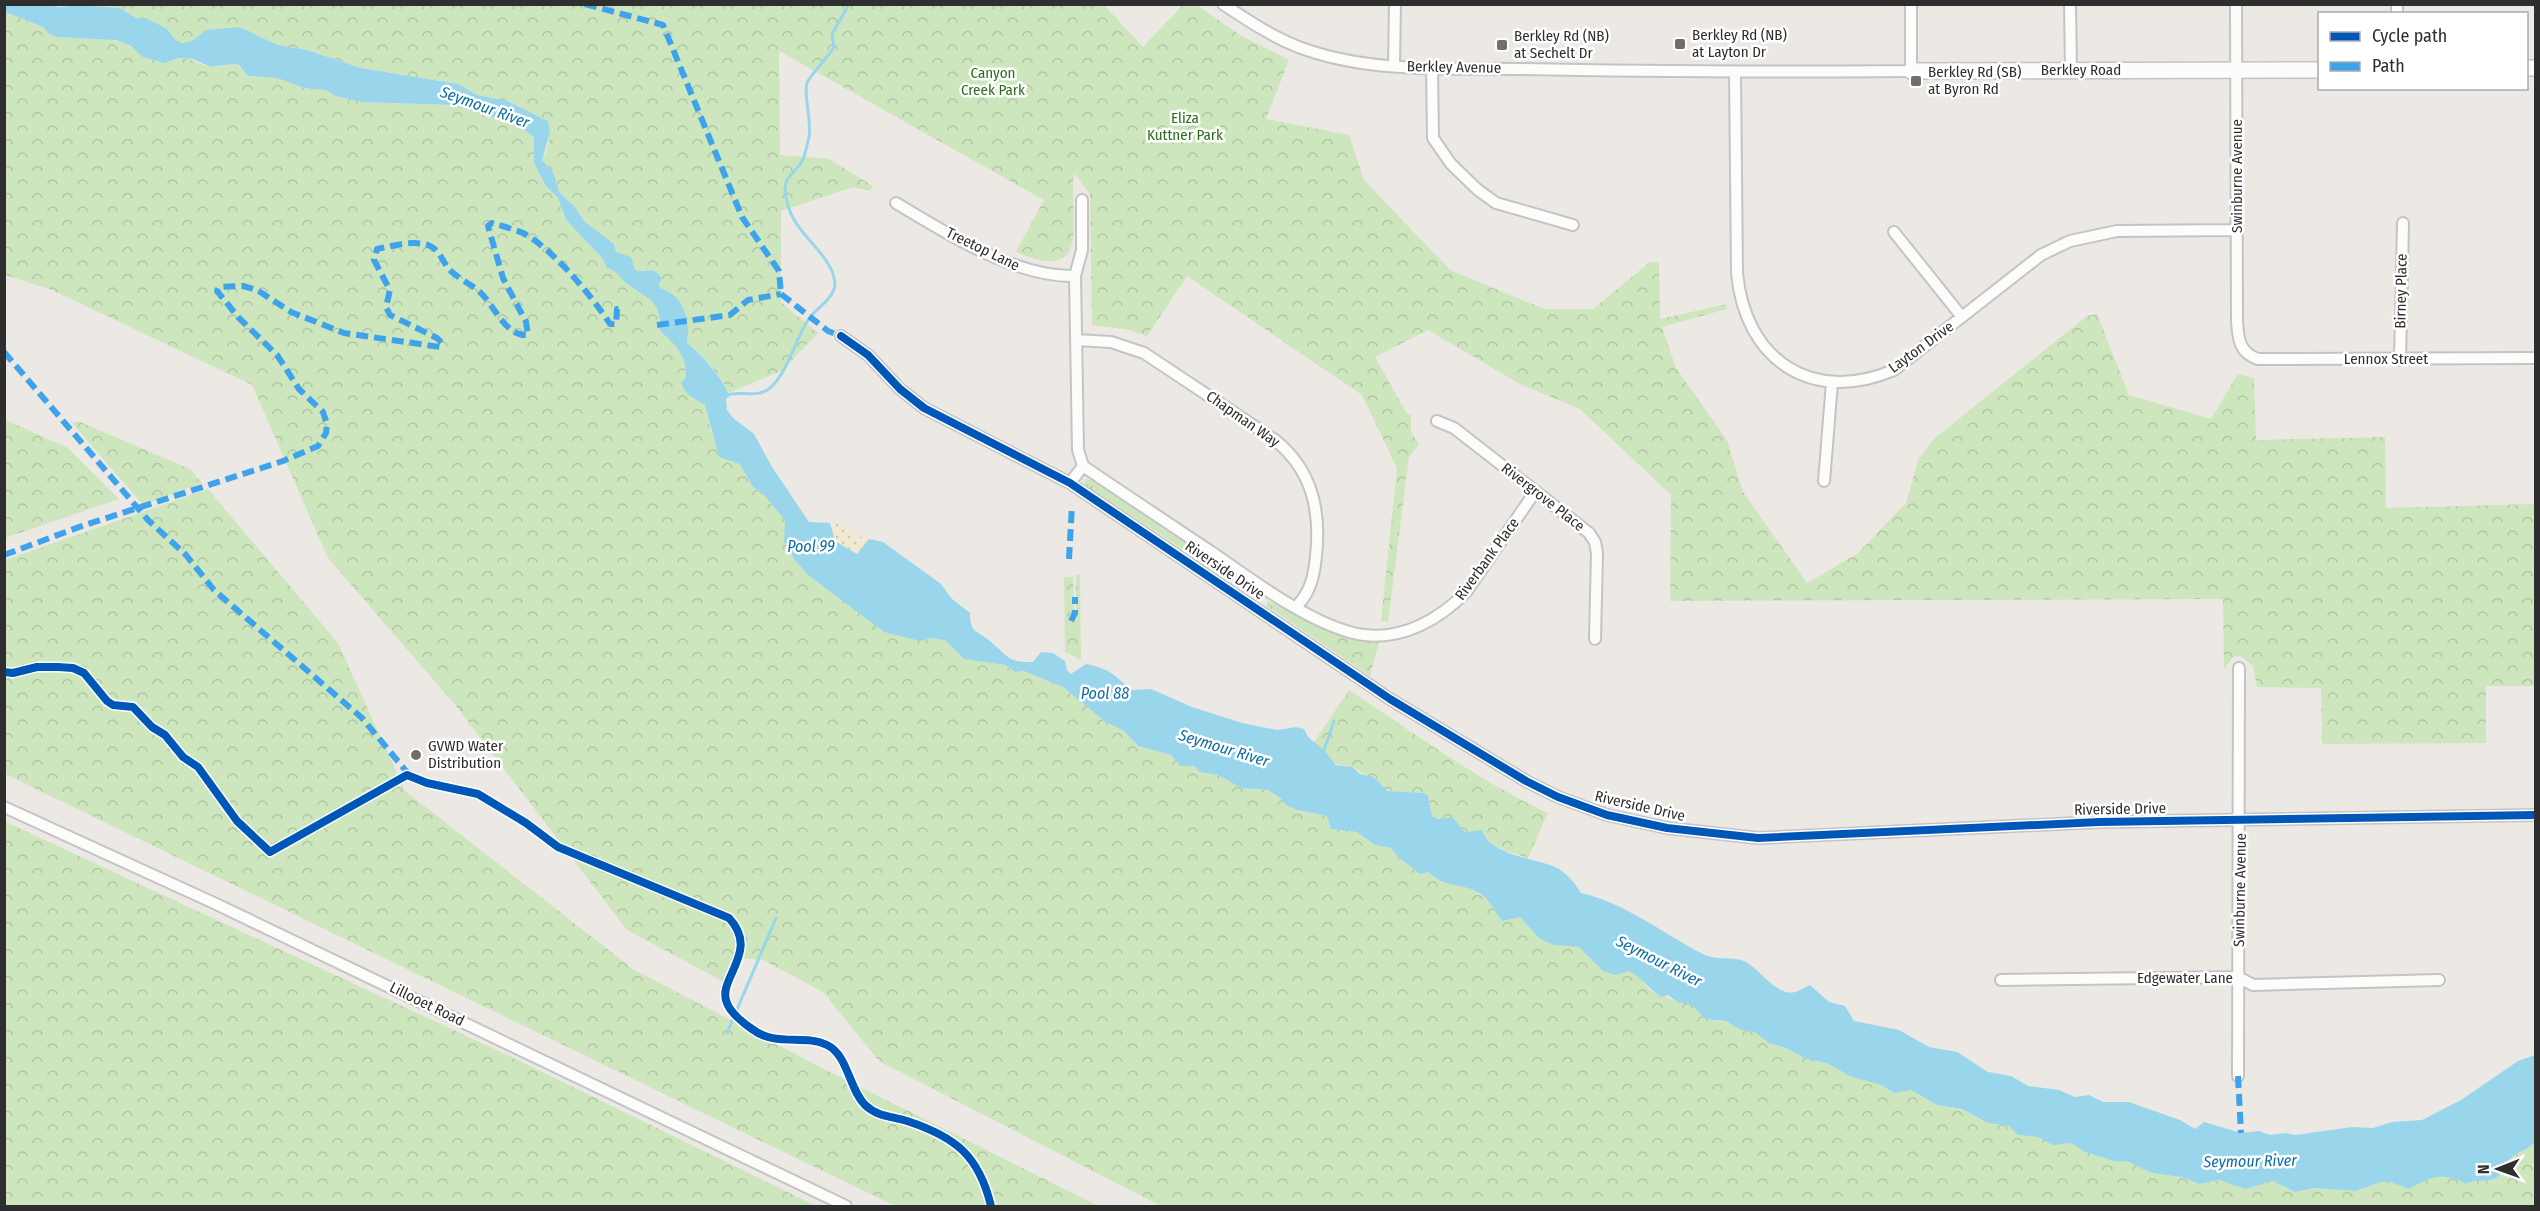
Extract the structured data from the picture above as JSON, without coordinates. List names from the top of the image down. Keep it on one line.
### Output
{"streets":{"street":["Berkley Avenue","Berkley Road","Swinburne Avenue","Treetop Lane","Birney Place","Layton Drive","Lennox Street","Chapman Way","Rivergrove Place","Riverbank Place","Riverside Drive","Edgewater Lane","Lillooet Road"]},"crossings":[["Berkley Avenue","Berkley Road"],["Berkley Avenue","Layton Drive"],["Berkley Road","Swinburne Avenue"],["Berkley Road","Layton Drive"],["Swinburne Avenue","Layton Drive"],["Swinburne Avenue","Lennox Street"],["Swinburne Avenue","Riverside Drive"],["Swinburne Avenue","Edgewater Lane"],["Birney Place","Lennox Street"],["Chapman Way","Riverbank Place"],["Chapman Way","Riverside Drive"],["Rivergrove Place","Riverbank Place"],["Riverbank Place","Riverside Drive"]],"water":["Seymour River","Pool 99","Pool 88"],"parks":["Canyon Creek Park","Eliza Kuttner Park"],"places":{"transit":["Berkley Rd (NB) at Layton Dr","Berkley Rd (NB) at Sechelt Dr","Berkley Rd (SB) at Byron Rd"],"other":["GVWD Water Distribution"]},"legend":["Cycle path","Path"],"north":"left"}
